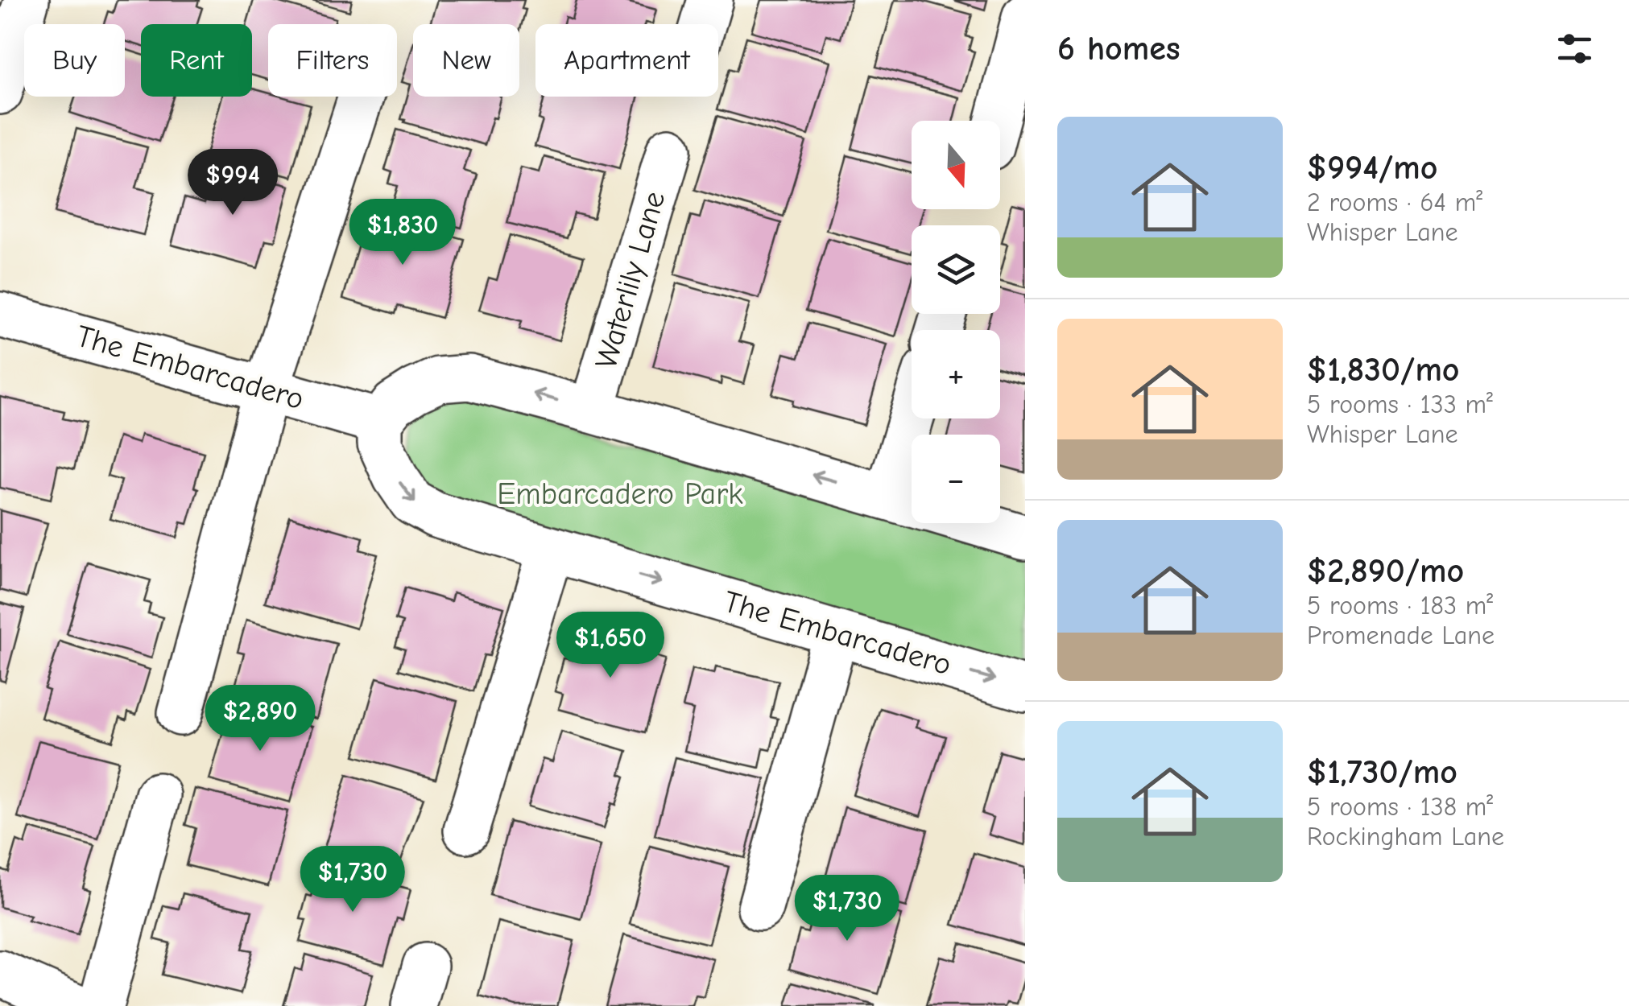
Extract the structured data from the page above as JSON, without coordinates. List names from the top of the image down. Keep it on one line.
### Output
{"streets":{"street":["Waterlily Lane","The Embarcadero"]},"parks":["Embarcadero Park"],"north":"bottom","page":{"heading":"6 homes","chip":["Buy","Rent","Filters","New","Apartment"],"list":[{"name":"$994/mo","note":"2 rooms · 64 m² · Whisper Lane"},{"name":"$1,830/mo","note":"5 rooms · 133 m² · Whisper Lane"},{"name":"$2,890/mo","note":"5 rooms · 183 m² · Promenade Lane"},{"name":"$1,730/mo","note":"5 rooms · 138 m² · Rockingham Lane"}],"map_buttons":["+","−"],"price":["$994","$1,830","$1,650","$2,890","$1,730","$1,730"]}}
